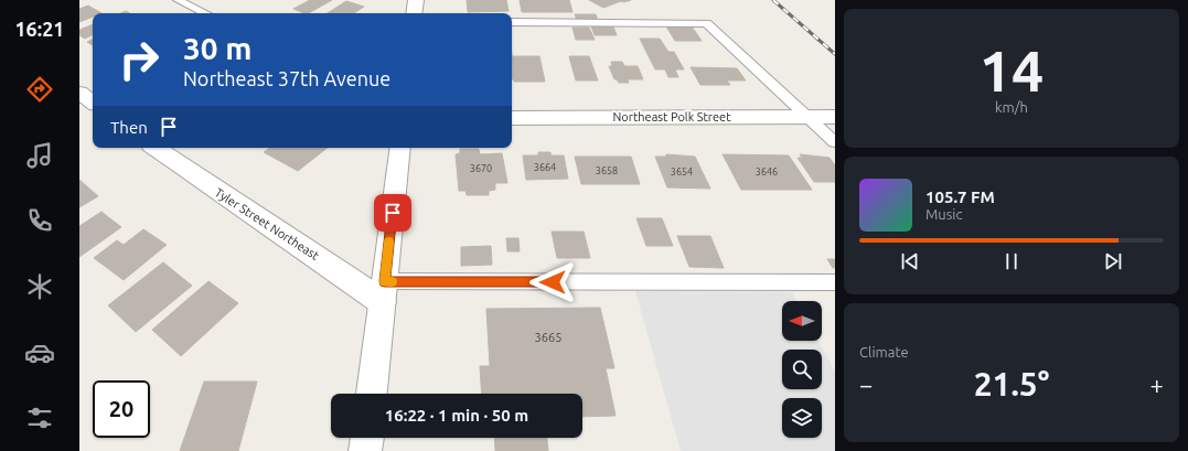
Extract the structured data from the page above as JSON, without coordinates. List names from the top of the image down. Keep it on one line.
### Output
{"streets":{"street":["Northeast Polk Street","Tyler Street Northeast"]},"house_numbers":["3664","3670","3658","3654","3646","3665"],"north":"left","page":{"tabs":"16:21","tile":[["14","km/h"],"Climate"],"turn":["30 m","Northeast 37th Avenue"],"then":"Then","song":["105.7 FM","Music"],"heat":["−","21.5°","+"],"limit":"20","trip":"16:22 · 1 min · 50 m"}}
